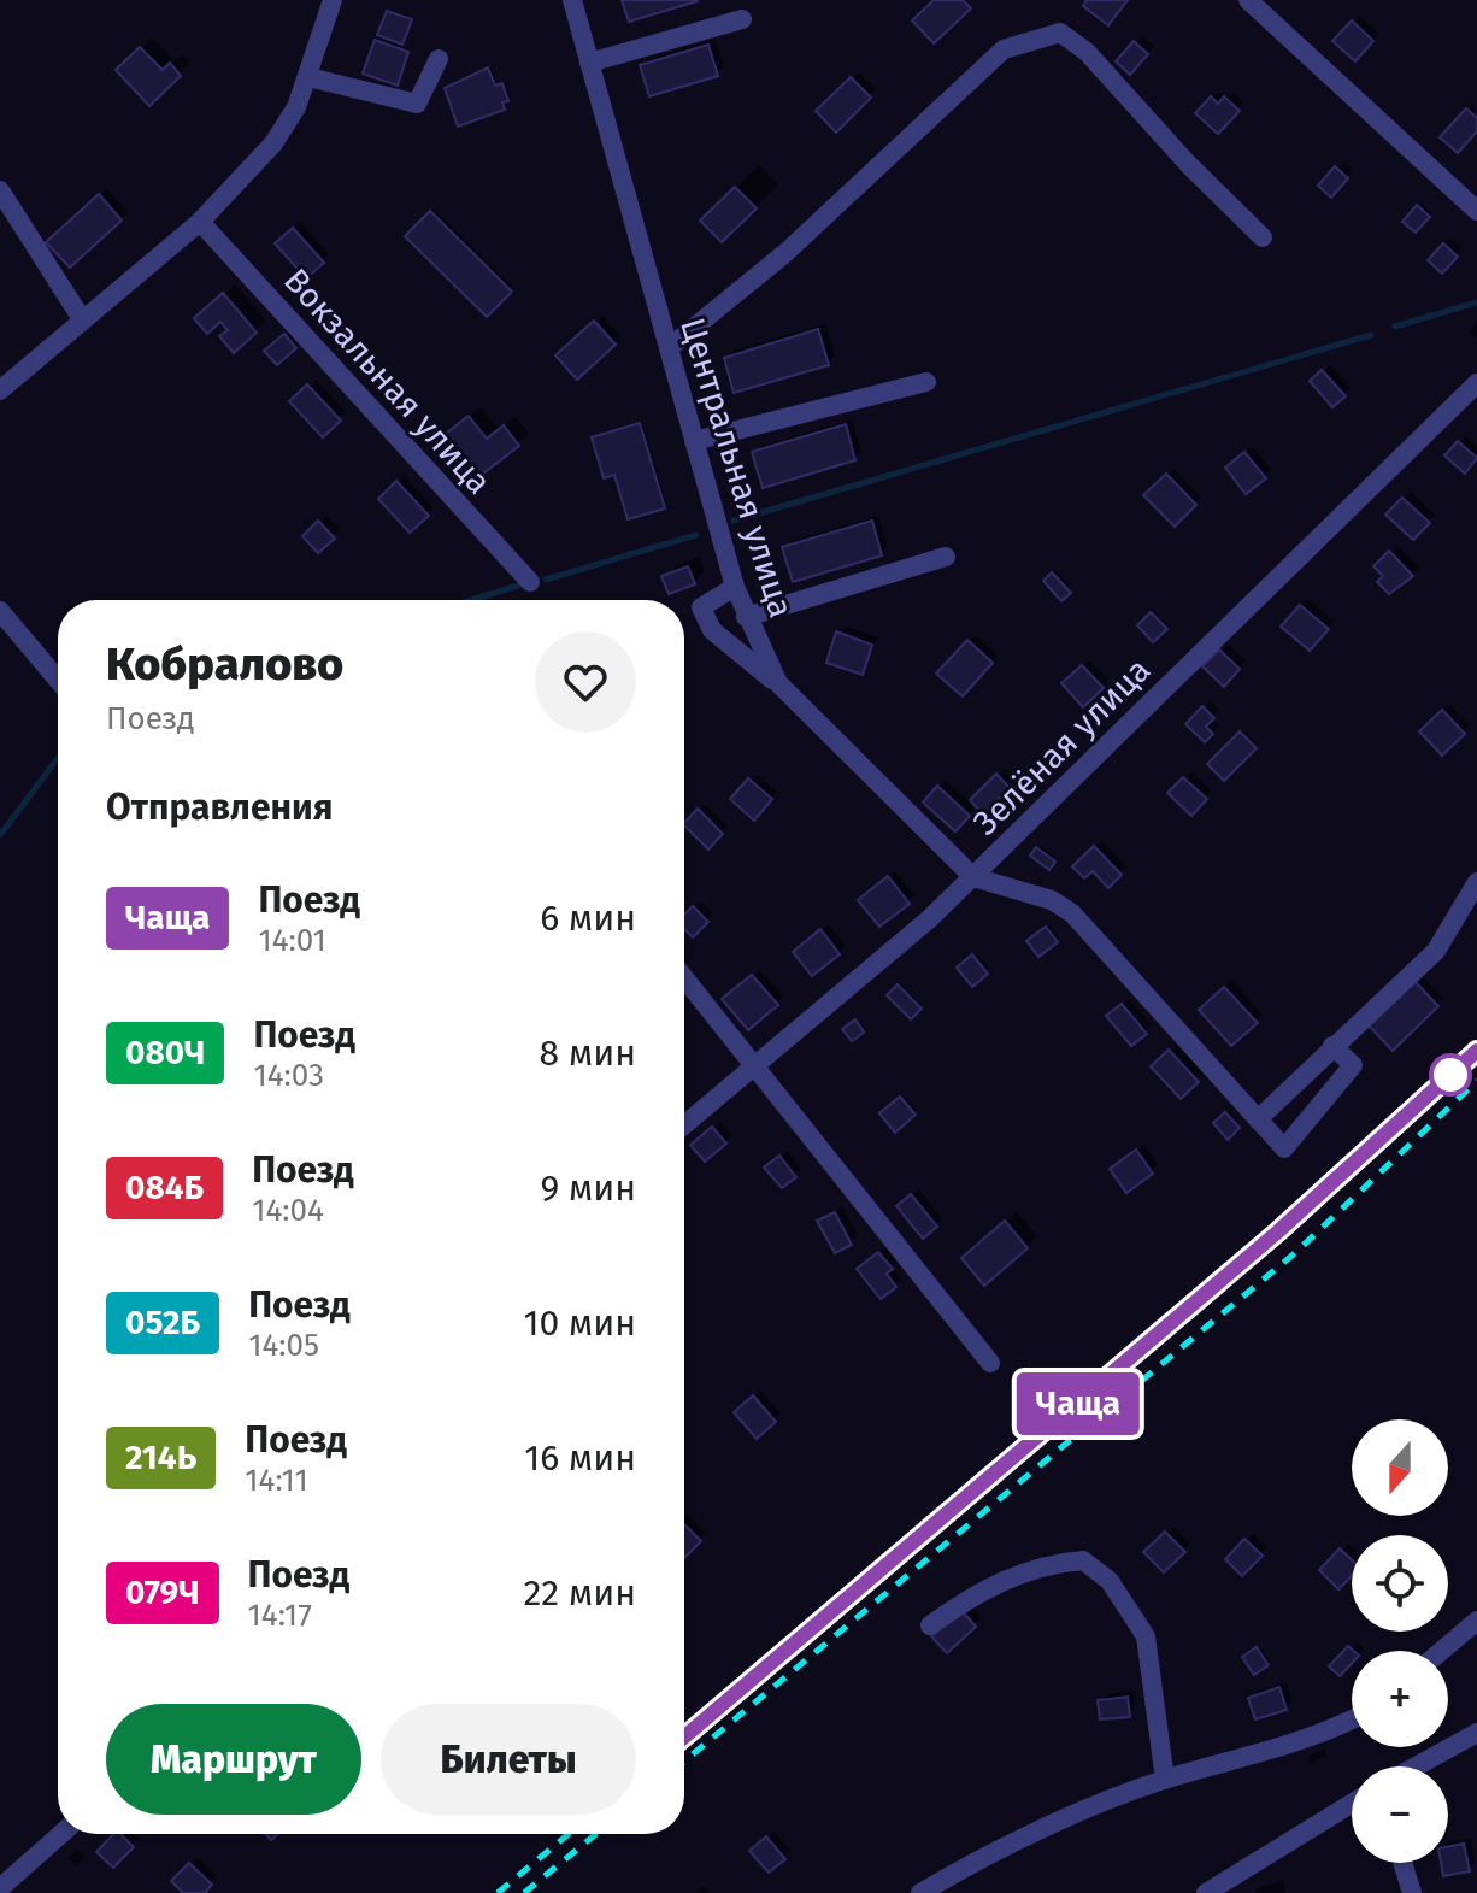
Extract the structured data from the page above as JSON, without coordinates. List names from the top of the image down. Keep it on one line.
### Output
{"streets":{"street":["Вокзальная улица","Центральная улица","Зелёная улица"]},"crossings":[["Центральная улица","Зелёная улица"]],"north":"bottom","page":{"on_map":"Чаща","heading":[["Кобралово","Поезд"],"Отправления"],"list":[{"mark":"Чаща","name":"Поезд","note":"14:01","value":"6 мин"},{"mark":"080Ч","name":"Поезд","note":"14:03","value":"8 мин"},{"mark":"084Б","name":"Поезд","note":"14:04","value":"9 мин"},{"mark":"052Б","name":"Поезд","note":"14:05","value":"10 мин"},{"mark":"214Ь","name":"Поезд","note":"14:11","value":"16 мин"},{"mark":"079Ч","name":"Поезд","note":"14:17","value":"22 мин"}],"map_buttons":["+","−"],"buttons":["Маршрут","Билеты"]}}
